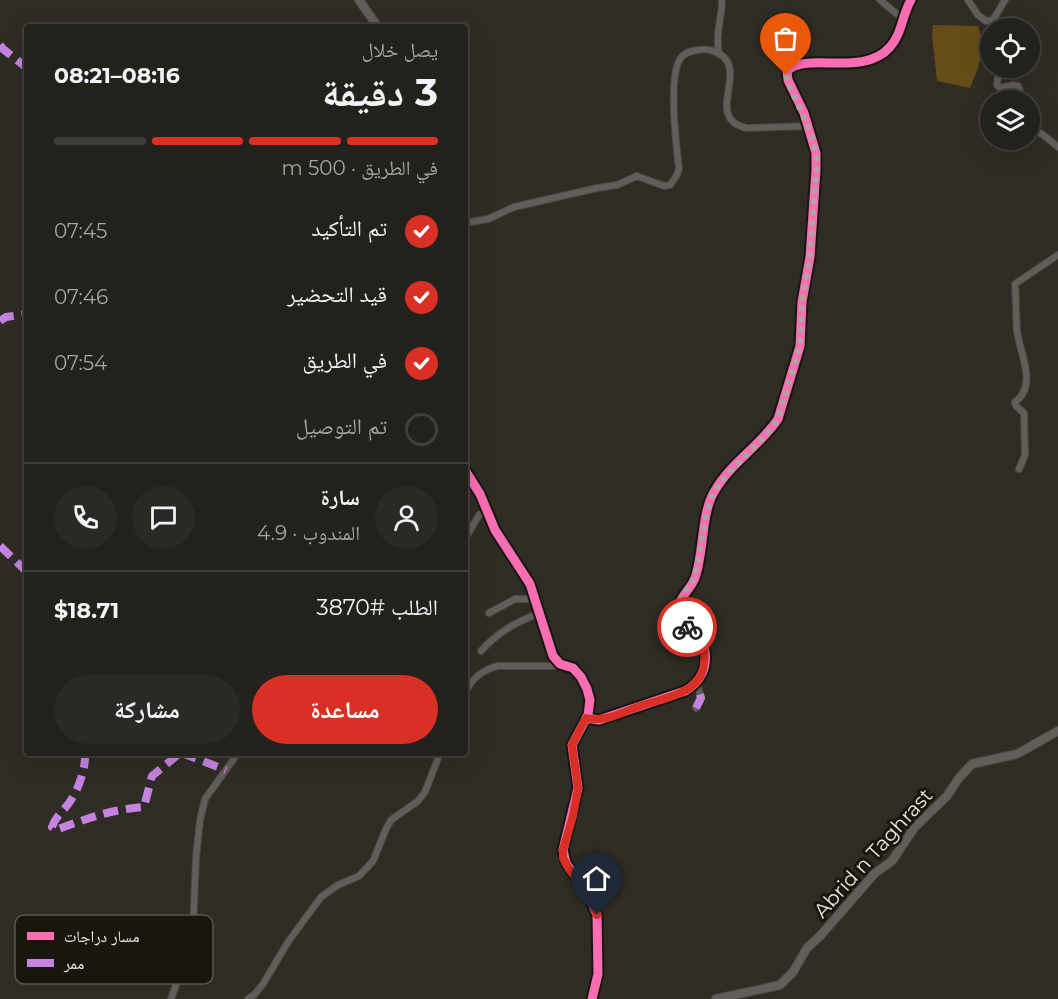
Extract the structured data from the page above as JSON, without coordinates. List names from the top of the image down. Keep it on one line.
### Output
{"streets":{"street":["Abrid n Taghrast"]},"legend":["مسار دراجات","ممر"],"page":{"heading":["3 دقيقة","يصل خلال","08:16–08:21"],"panel":["سارة","المندوب · 4.9","الطلب #3870","$18.71"],"bar":"في الطريق · 500 m","list":[["تم التأكيد","07:45"],["قيد التحضير","07:46"],["في الطريق","07:54"],"تم التوصيل"],"buttons":["مساعدة","مشاركة"]}}
